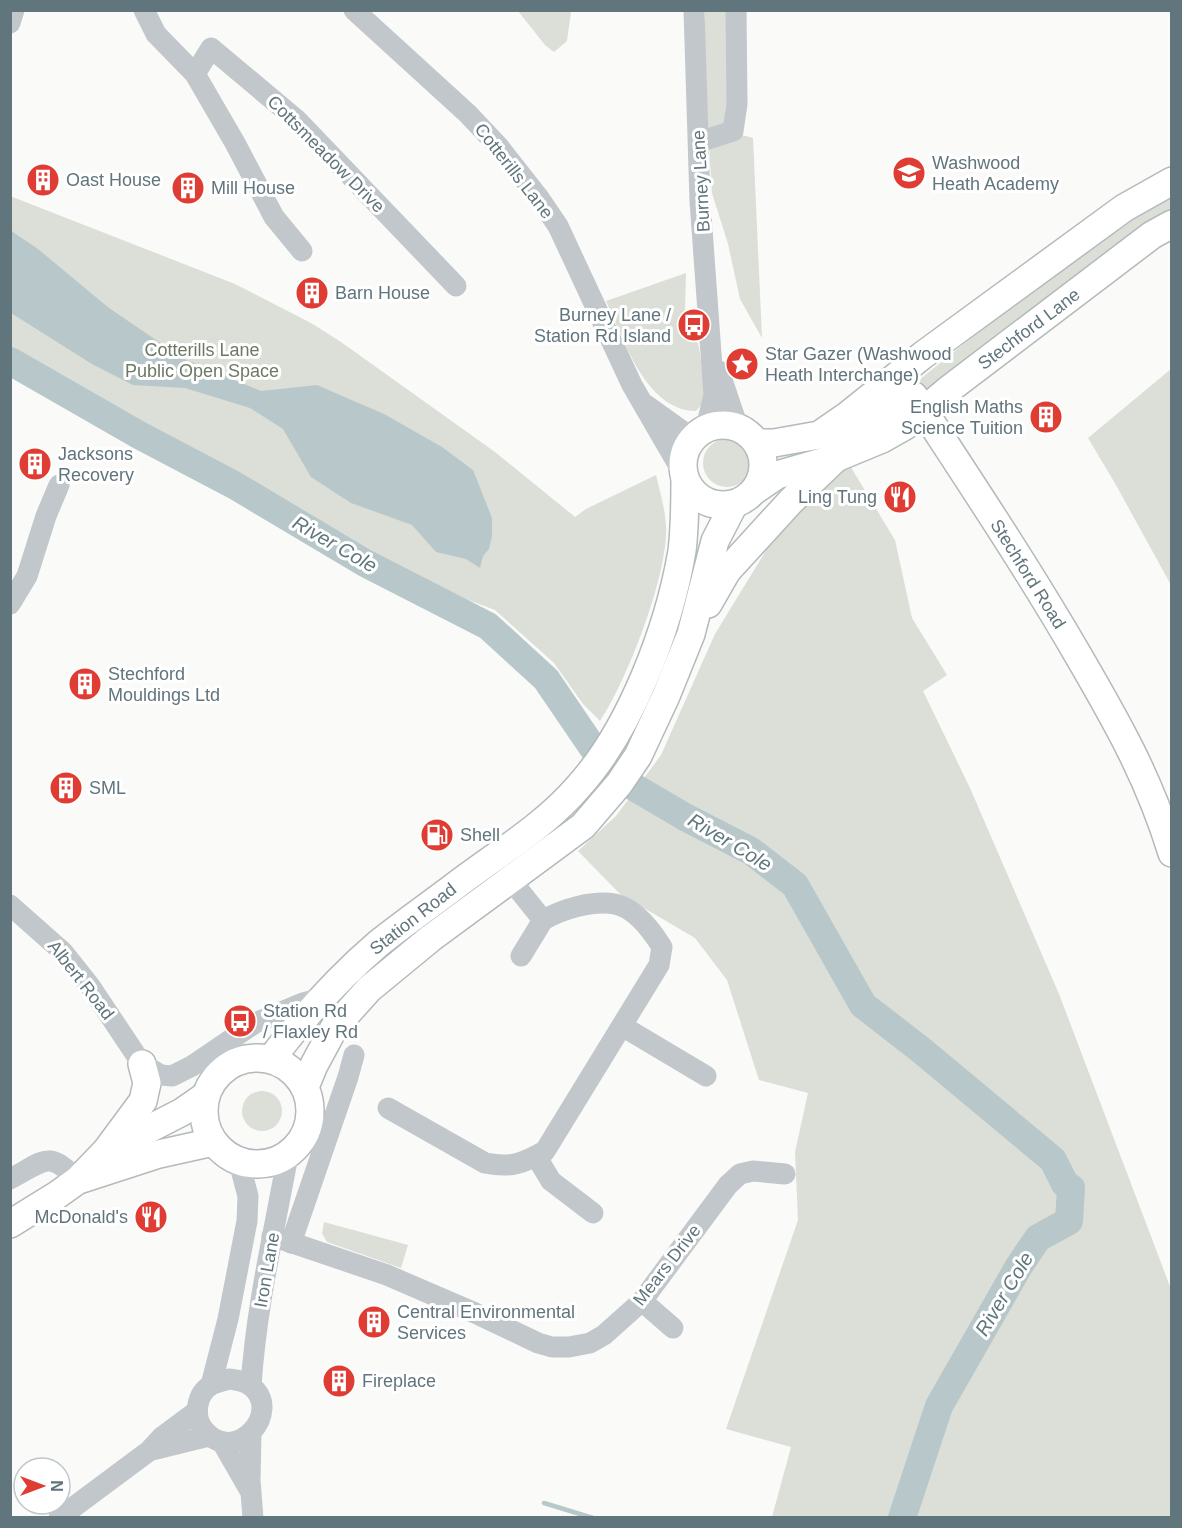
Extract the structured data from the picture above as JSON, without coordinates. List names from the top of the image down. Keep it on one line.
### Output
{"streets":{"main road":["Stechford Lane","Stechford Road","Station Road"],"street":["Cottsmeadow Drive","Cotterills Lane","Burney Lane","Albert Road","Mears Drive","Iron Lane"]},"crossings":[["Cotterills Lane","Burney Lane"],["Cotterills Lane","Stechford Lane"],["Cotterills Lane","Station Road"],["Burney Lane","Stechford Lane"],["Burney Lane","Station Road"],["Stechford Lane","Stechford Road"],["Stechford Lane","Station Road"],["Station Road","Albert Road"],["Mears Drive","Iron Lane"]],"water":["River Cole"],"parks":["Cotterills Lane Public Open Space"],"places":{"school or university":["Washwood Heath Academy"],"building":["Oast House","Mill House","Barn House","English Maths Science Tuition","Jacksons Recovery","Stechford Mouldings Ltd","SML","Central Environmental Services","Fireplace"],"bus stop":["Burney Lane / Station Rd Island","Station Rd / Flaxley Rd"],"place":["Star Gazer (Washwood Heath Interchange)"],"restaurant":["Ling Tung","McDonald's"],"fuel station":["Shell"]},"north":"right"}
